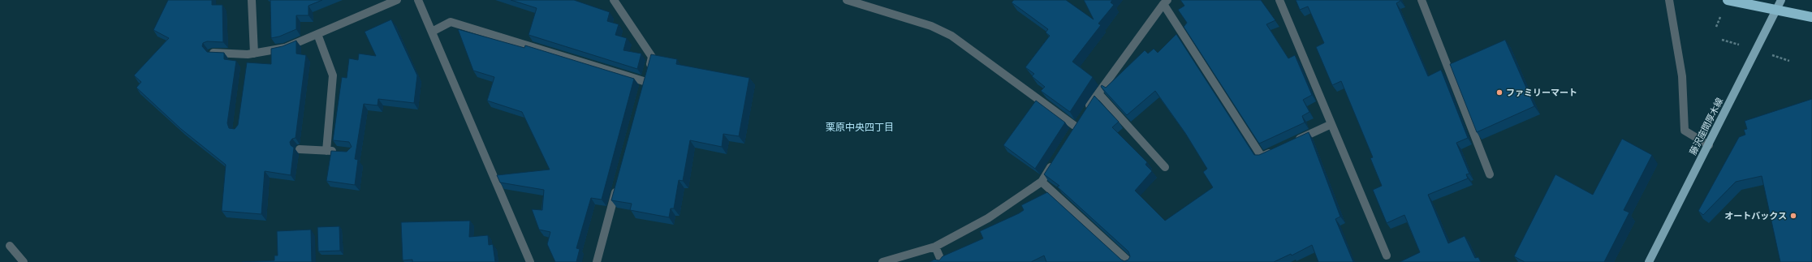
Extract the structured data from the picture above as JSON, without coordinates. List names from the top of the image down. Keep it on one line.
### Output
{"streets":{"main road":["藤沢座間厚木線"]},"districts":["栗原中央四丁目"],"places":["ファミリーマート","オートバックス"]}
